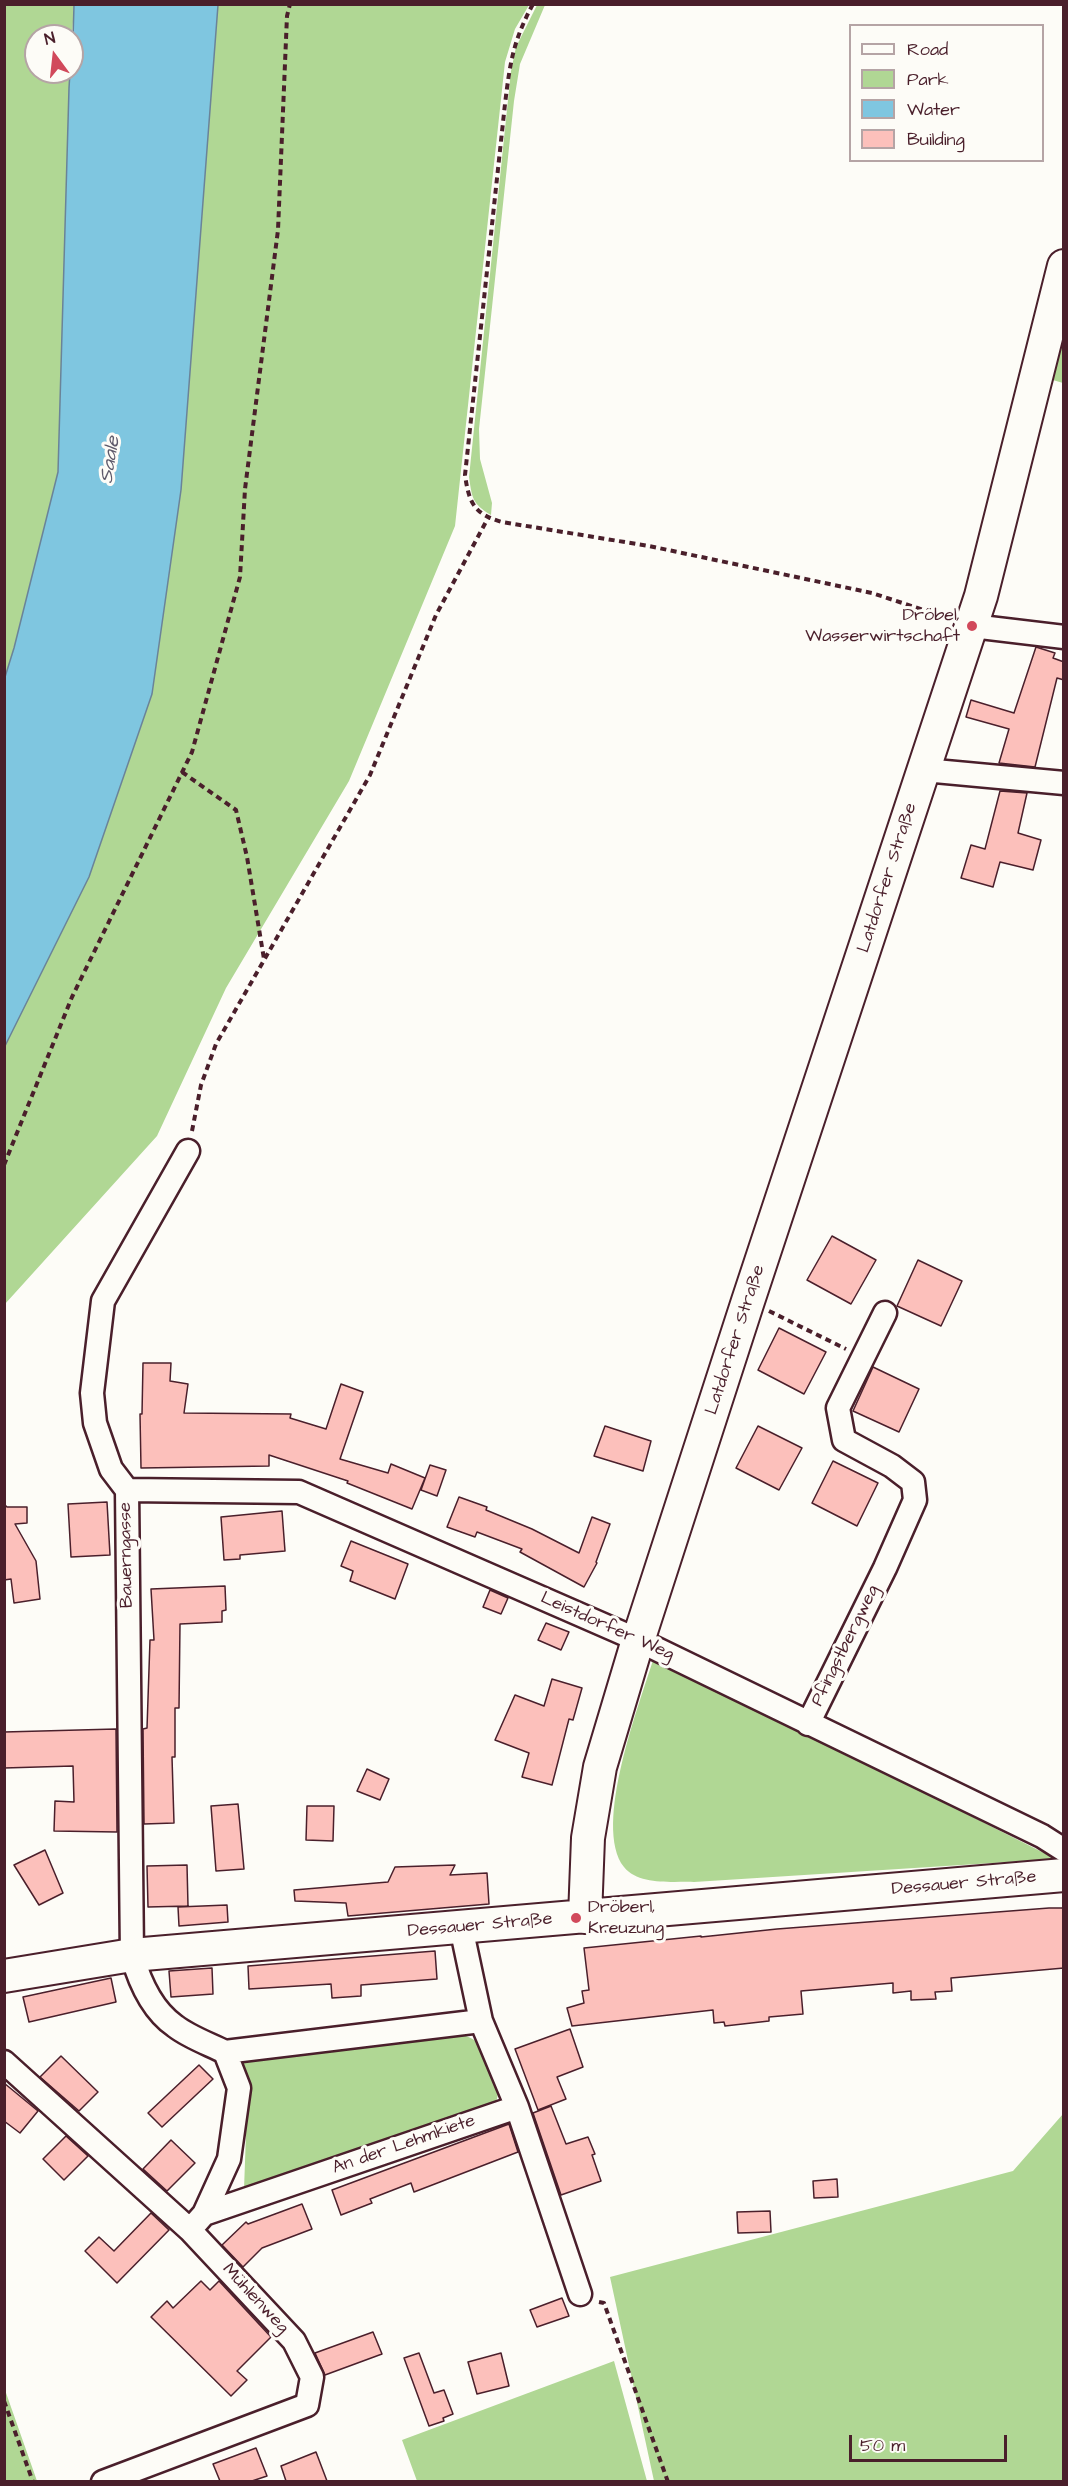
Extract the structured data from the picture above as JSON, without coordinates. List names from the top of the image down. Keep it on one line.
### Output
{"streets":{"main road":["Latdorfer Straße","Dessauer Straße"],"street":["Bauerngasse","Leistdorfer Weg","Pfingstbergweg","An der Lehmkiete","Mühlenweg"]},"crossings":[["Latdorfer Straße","Leistdorfer Weg"],["Latdorfer Straße","Dessauer Straße"],["Bauerngasse","Leistdorfer Weg"],["Bauerngasse","Dessauer Straße"],["Leistdorfer Weg","Pfingstbergweg"],["An der Lehmkiete","Mühlenweg"]],"water":["Saale"],"places":["Dröbel, Wasserwirtschaft","Dröberl, Kreuzung"],"legend":["Road","Park","Water","Building"],"scale_bar":"50 m","north":"top"}
